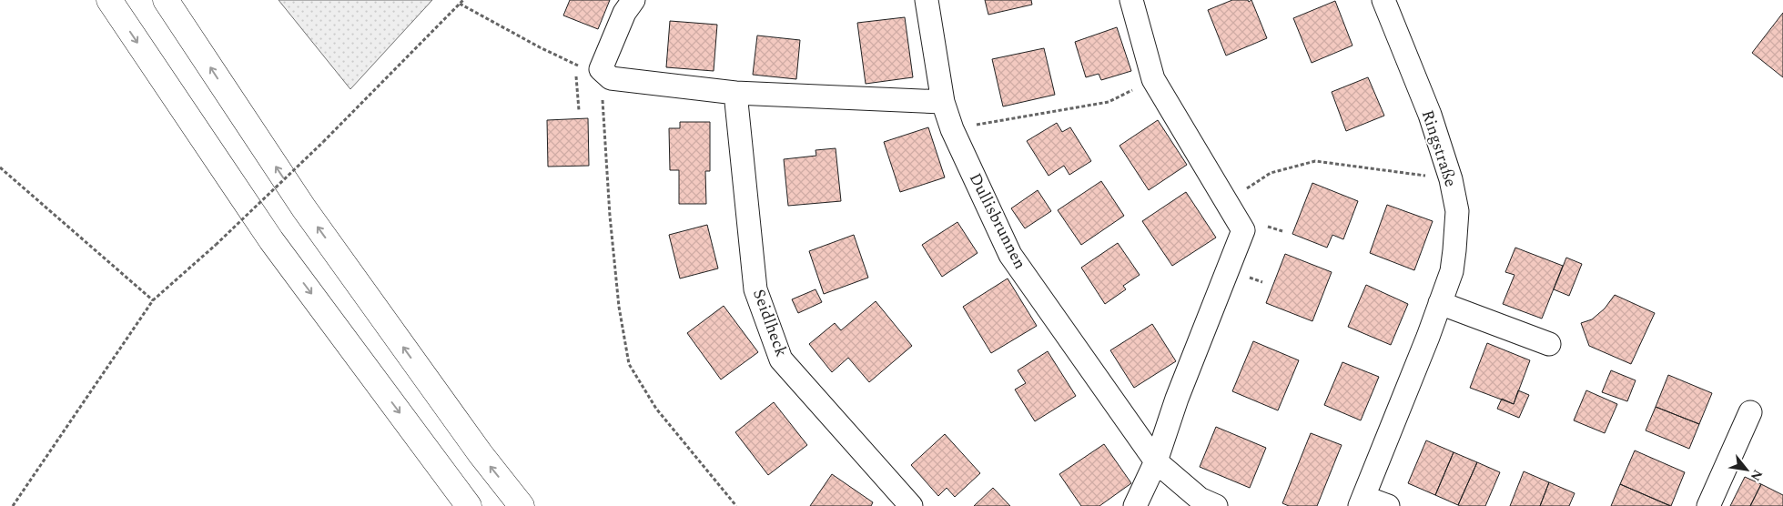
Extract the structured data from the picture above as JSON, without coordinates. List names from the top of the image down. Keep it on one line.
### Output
{"streets":{"street":["Ringstraße","Dullisbrunnen","Seidlheck"]},"north":"bottom right"}
